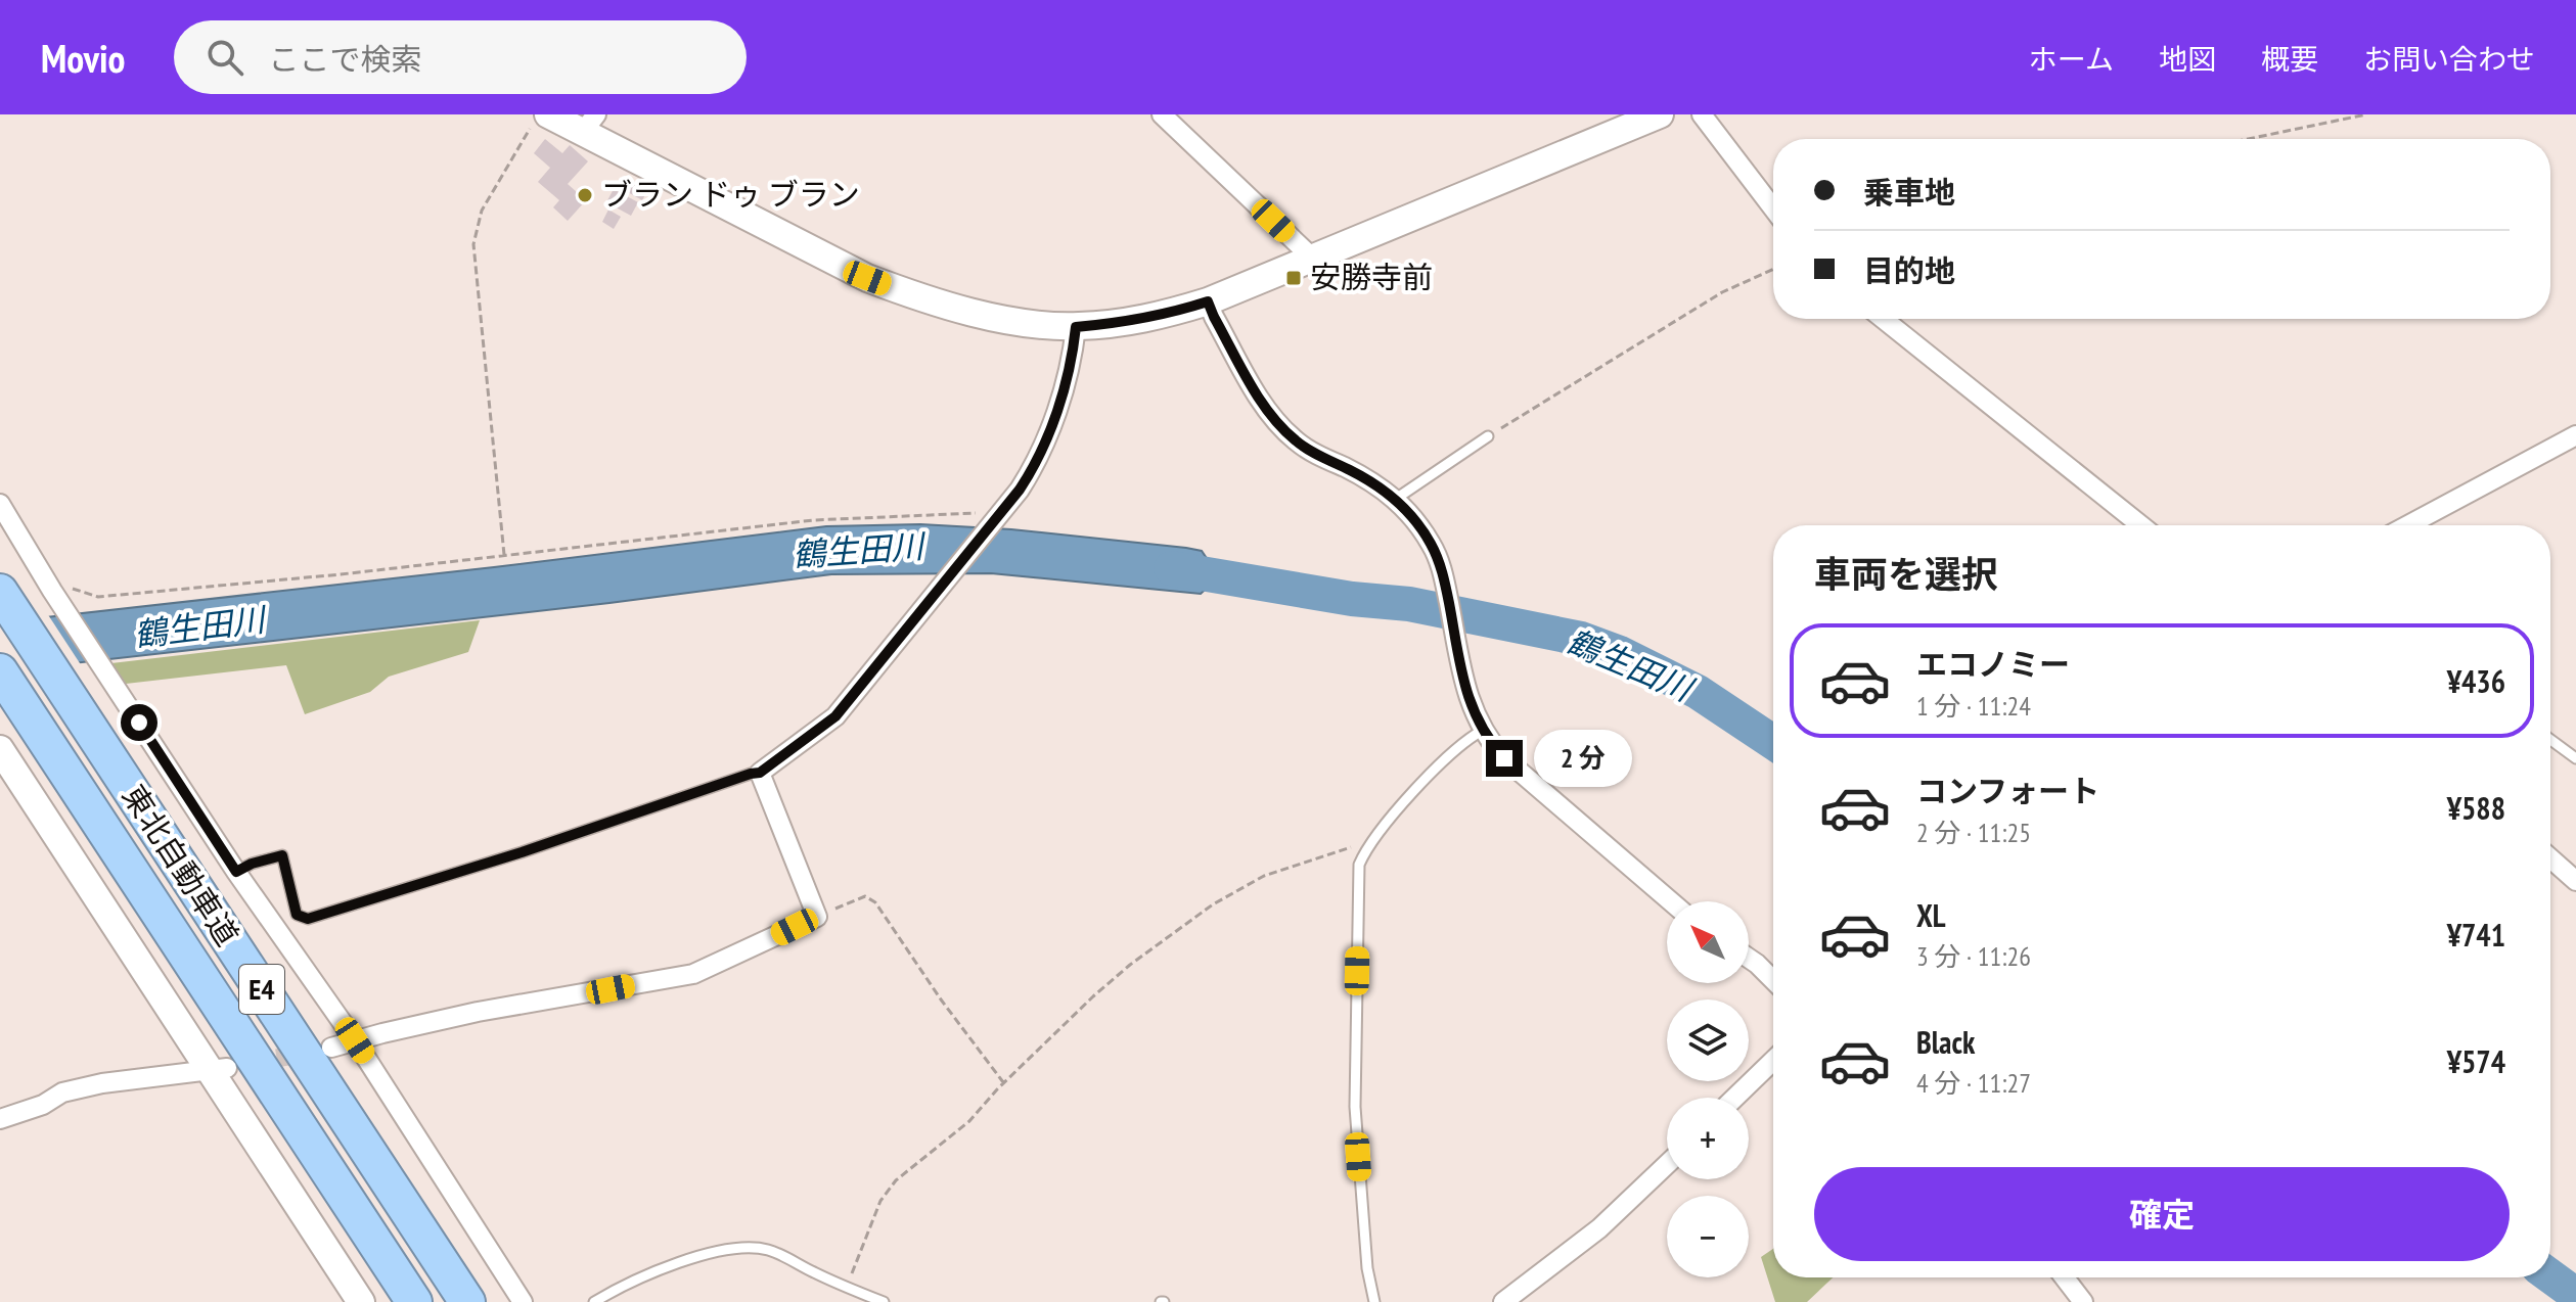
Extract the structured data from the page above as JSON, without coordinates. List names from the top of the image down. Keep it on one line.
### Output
{"streets":{"highway":["東北自動車道","E4"]},"water":["鶴生田川"],"places":{"other":["ブラン ドゥ ブラン"],"transit":["安勝寺前"]},"north":"top left","page":{"header":"Movio","search":"ここで検索","nav":["ホーム","地図","概要","お問い合わせ"],"banner":["乗車地","目的地"],"heading":"車両を選択","list":[{"name":"エコノミー","note":"1 分 · 11:24","value":"¥436"},{"name":"コンフォート","note":"2 分 · 11:25","value":"¥588"},{"name":"XL","note":"3 分 · 11:26","value":"¥741"},{"name":"Black","note":"4 分 · 11:27","value":"¥574"}],"bubble":"2 分","map_buttons":["+","−"],"buttons":"確定"}}
